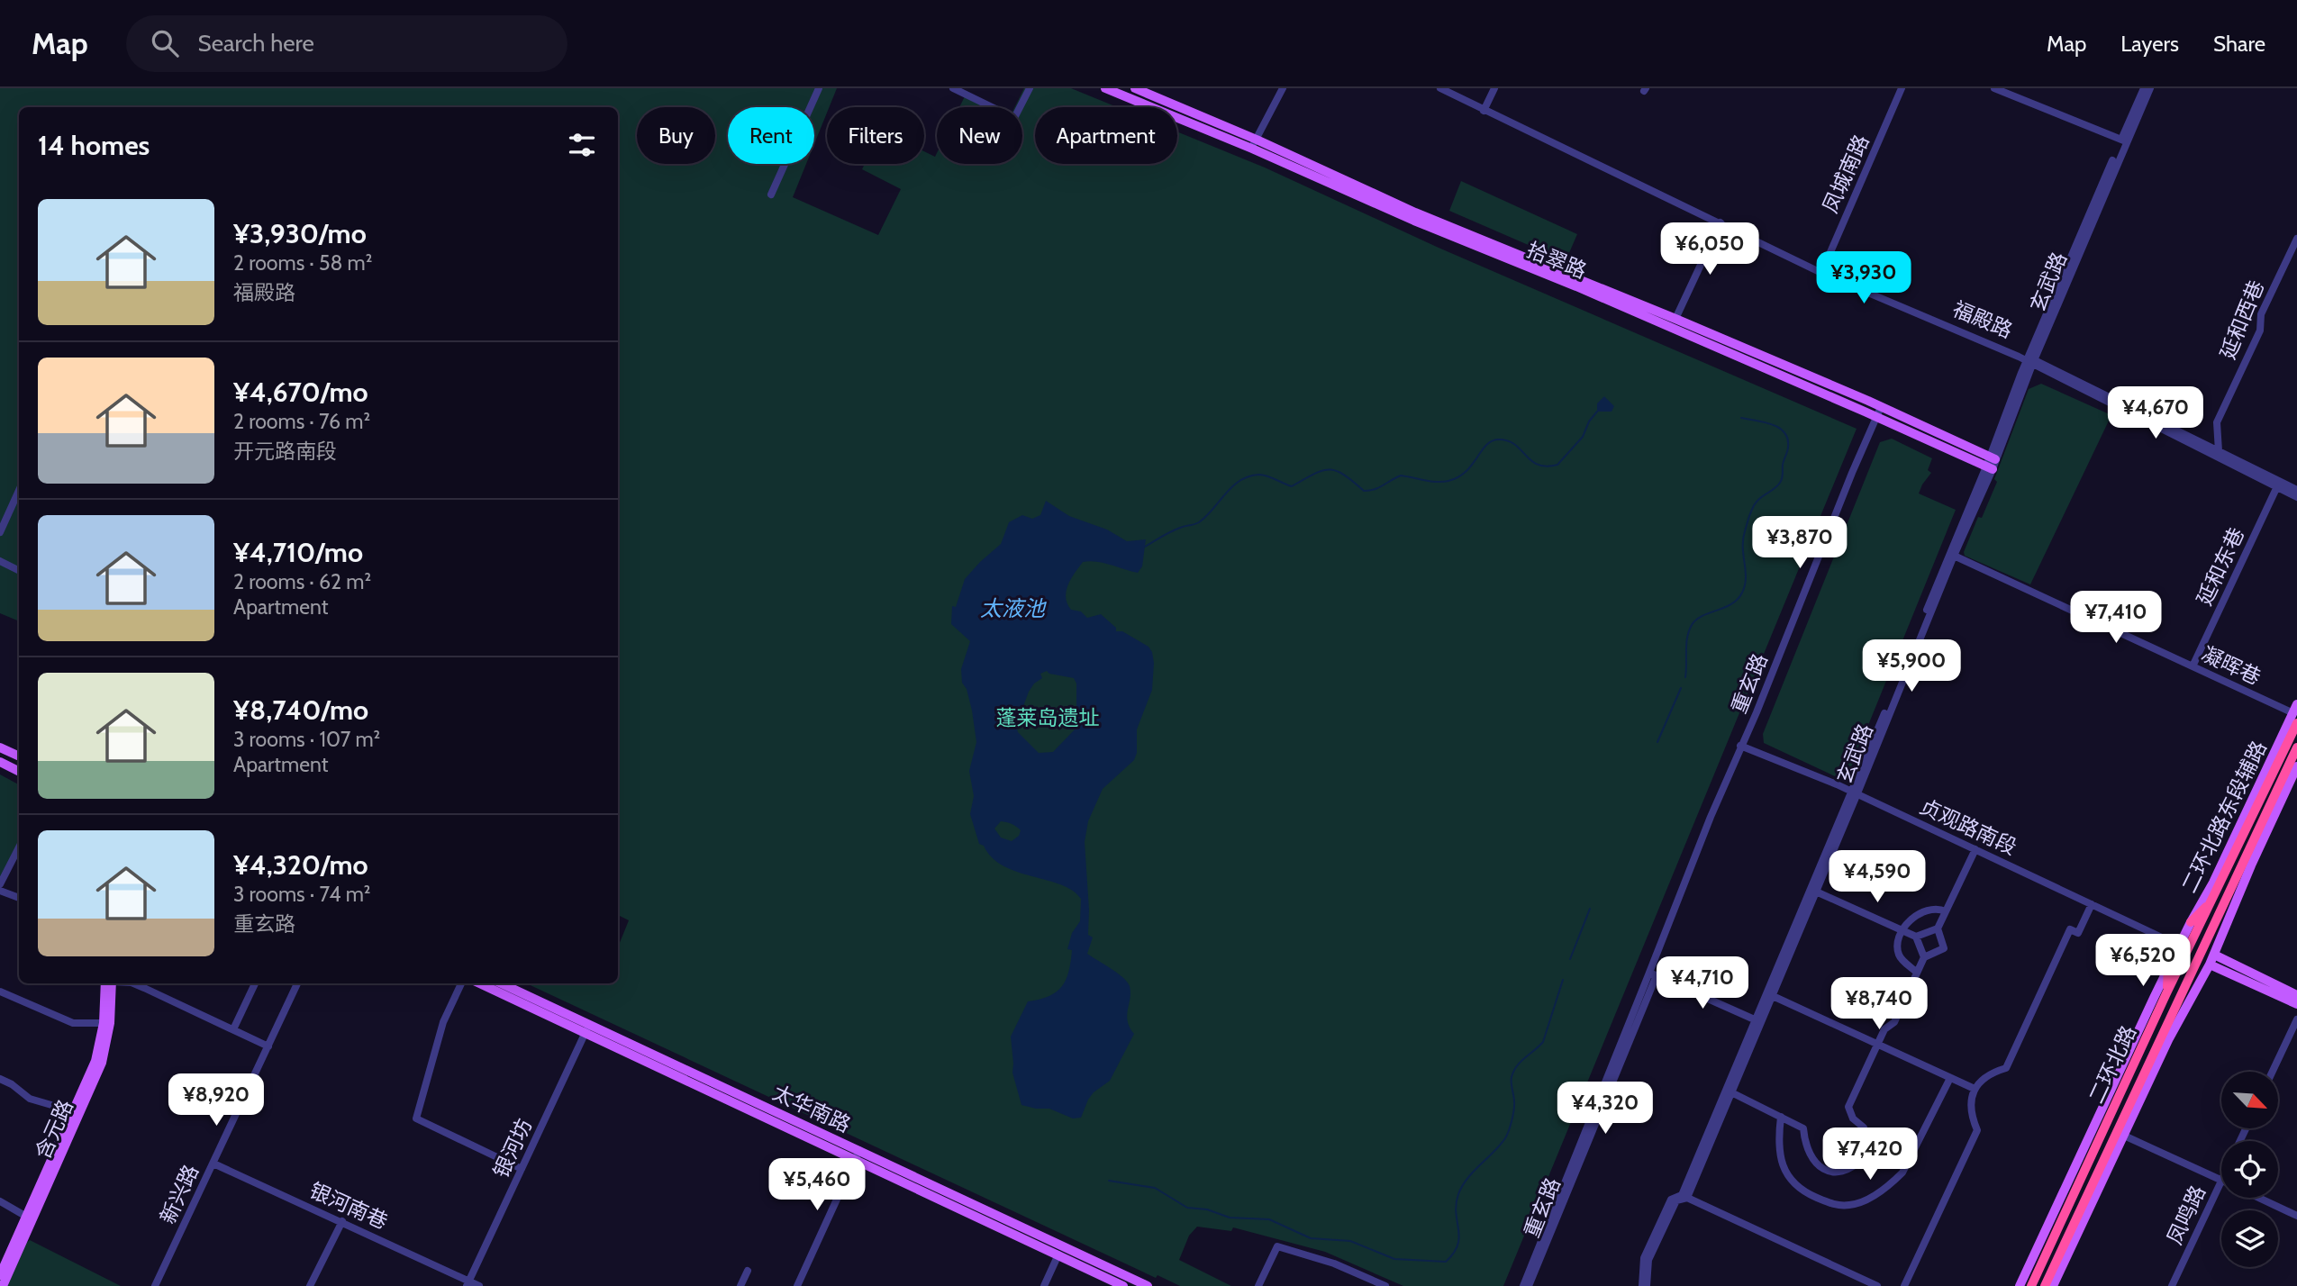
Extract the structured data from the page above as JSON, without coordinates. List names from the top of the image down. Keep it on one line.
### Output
{"streets":{"highway":["二环北路"],"main road":["拾翠路","二环北路东段辅路","太华南路","含元路"],"street":["凤城南路","玄武路","福殿路","延和西巷","延和东巷","凝晖巷","重玄路","贞观路南段","银河坊","新兴路","银河南巷","凤鸣路"]},"crossings":[["凤城南路","福殿路"],["拾翠路","玄武路"],["拾翠路","重玄路"],["玄武路","福殿路"],["玄武路","凝晖巷"],["玄武路","贞观路南段"],["延和东巷","凝晖巷"],["凝晖巷","二环北路东段辅路"],["凝晖巷","二环北路"],["重玄路","贞观路南段"],["二环北路东段辅路","贞观路南段"],["二环北路东段辅路","二环北路"],["太华南路","银河坊"],["银河坊","银河南巷"],["新兴路","银河南巷"]],"water":["太液池"],"parks":["蓬莱岛遗址"],"north":"bottom right","page":{"header":"Map","search":"Search here","nav":["Map","Layers","Share"],"chip":["Buy","Rent","Filters","New","Apartment"],"heading":"14 homes","list":[{"name":"¥3,930/mo","note":"2 rooms · 58 m² · 福殿路"},{"name":"¥4,670/mo","note":"2 rooms · 76 m² · 开元路南段"},{"name":"¥4,710/mo","note":"2 rooms · 62 m² · Apartment"},{"name":"¥8,740/mo","note":"3 rooms · 107 m² · Apartment"},{"name":"¥4,320/mo","note":"3 rooms · 74 m² · 重玄路"}],"price":["¥6,050","¥3,930","¥4,670","¥3,870","¥7,410","¥5,900","¥4,590","¥6,520","¥4,710","¥8,740","¥8,920","¥4,320","¥7,420","¥5,460"]}}
